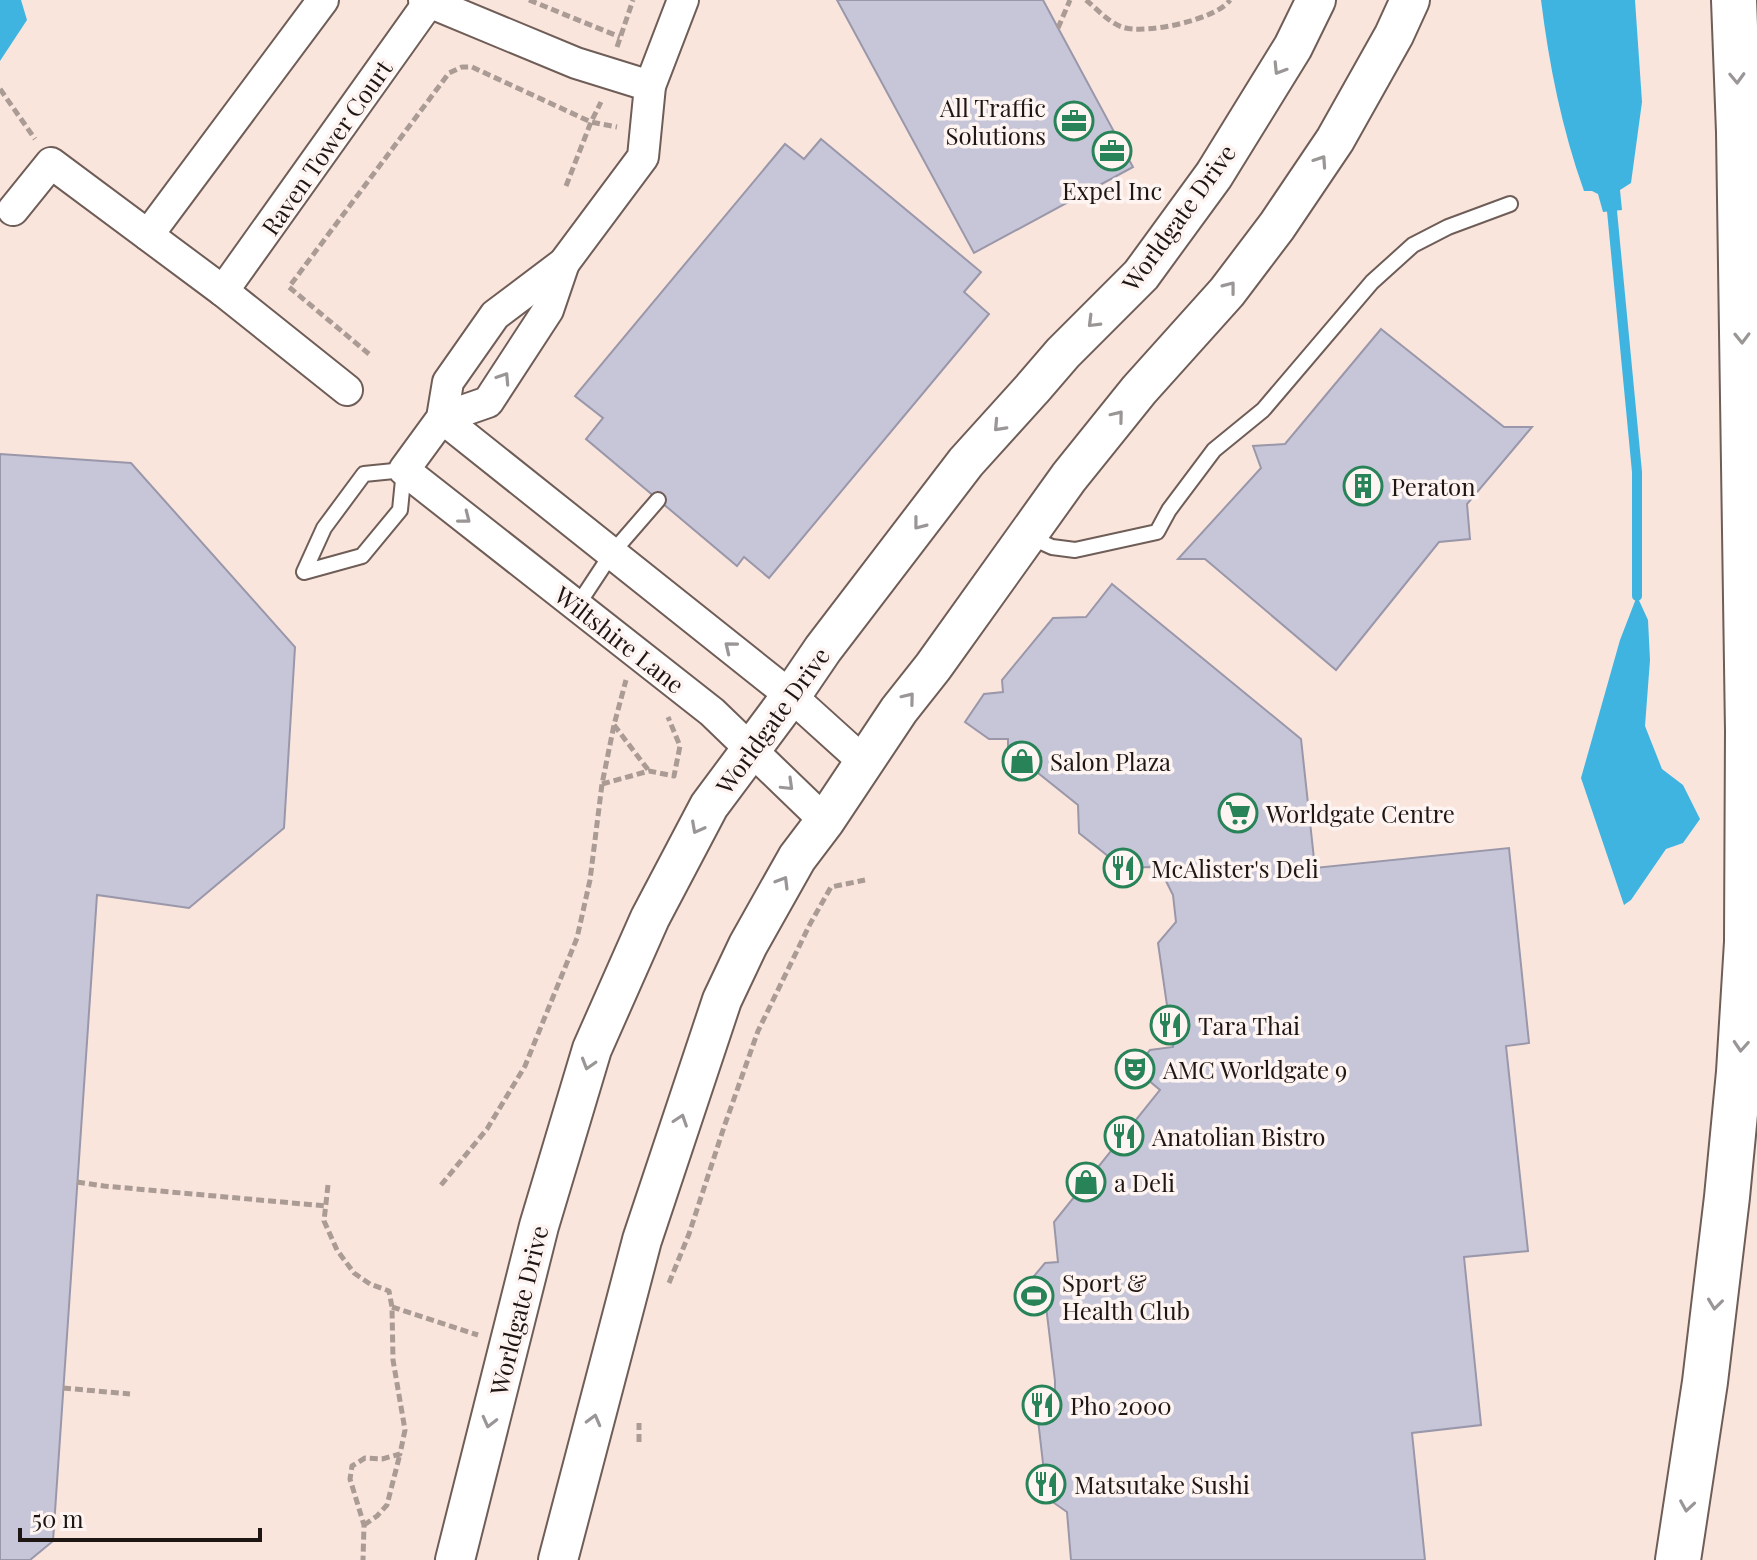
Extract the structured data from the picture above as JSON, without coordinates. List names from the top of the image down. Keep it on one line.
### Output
{"streets":{"street":["Raven Tower Court","Worldgate Drive","Wiltshire Lane"]},"crossings":[["Worldgate Drive","Wiltshire Lane"]],"places":{"office":["All Traffic Solutions","Expel Inc"],"building":["Peraton"],"shop":["Salon Plaza","a Deli"],"supermarket":["Worldgate Centre"],"restaurant":["McAlister's Deli","Tara Thai","Anatolian Bistro","Pho 2000","Matsutake Sushi"],"theatre":["AMC Worldgate 9"],"sports":["Sport & Health Club"]},"scale_bar":"50 m"}
